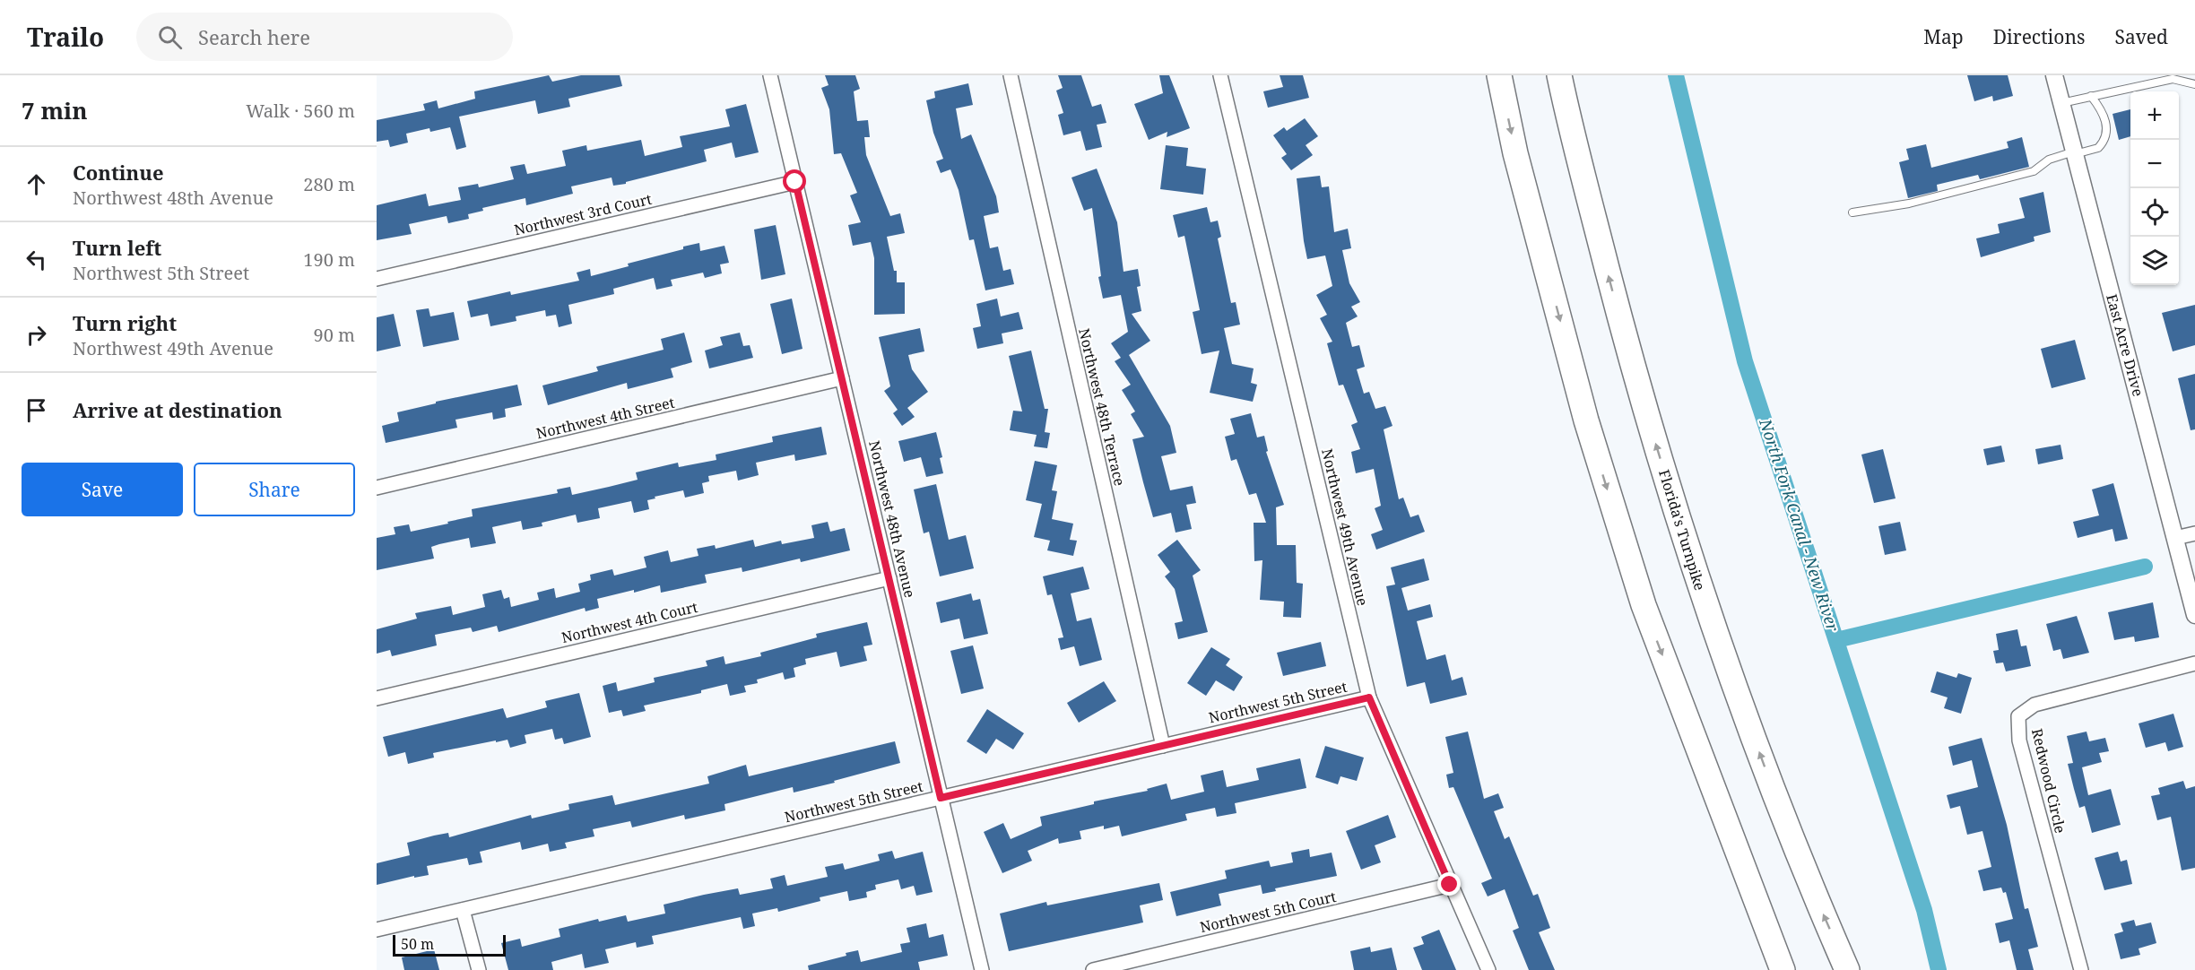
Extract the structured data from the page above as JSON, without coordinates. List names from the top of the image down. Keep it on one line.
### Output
{"streets":{"highway":["Florida's Turnpike"],"street":["Northwest 3rd Court","East Acre Drive","Northwest 48th Terrace","Northwest 4th Street","Northwest 48th Avenue","Northwest 49th Avenue","Northwest 4th Court","Northwest 5th Street","Redwood Circle","Northwest 5th Court"]},"crossings":[["Northwest 3rd Court","Northwest 48th Avenue"],["Northwest 48th Terrace","Northwest 5th Street"],["Northwest 4th Street","Northwest 48th Avenue"],["Northwest 48th Avenue","Northwest 4th Court"],["Northwest 48th Avenue","Northwest 5th Street"],["Northwest 49th Avenue","Northwest 5th Street"],["Northwest 49th Avenue","Northwest 5th Court"]],"water":["North Fork Canal - New River"],"scale_bar":"50 m","page":{"header":"Trailo","search":"Search here","nav":["Map","Directions","Saved"],"heading":["7 min","Walk · 560 m"],"map_buttons":["+","−"],"list":[["Continue","Northwest 48th Avenue","280 m"],["Turn left","Northwest 5th Street","190 m"],["Turn right","Northwest 49th Avenue","90 m"],"Arrive at destination"],"buttons":["Save","Share"],"scale":"50 m"}}
